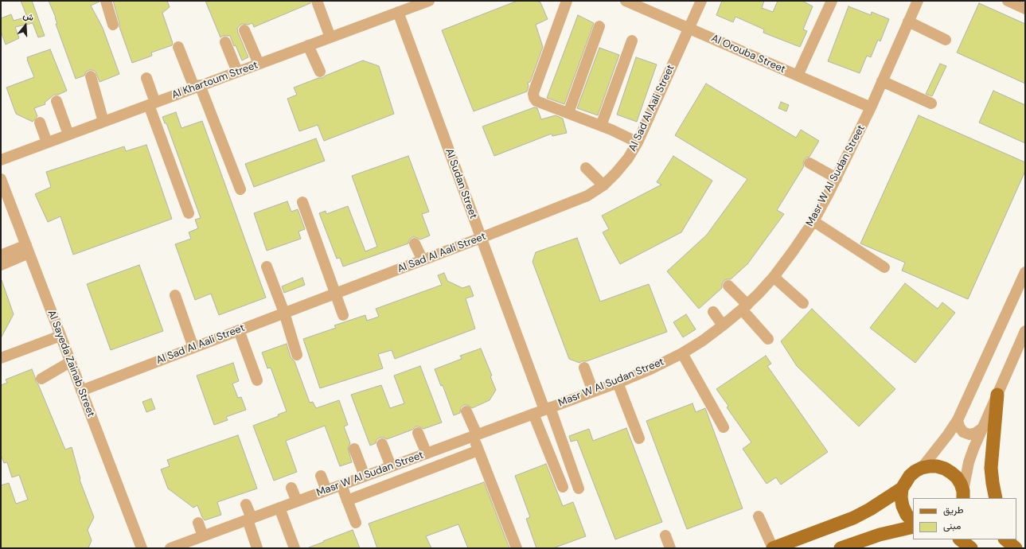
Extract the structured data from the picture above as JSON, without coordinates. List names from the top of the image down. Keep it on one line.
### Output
{"streets":{"street":["Al Orouba Street","Al Khartoum Street","Al Sad Al Aali Street","Masr W Al Sudan Street","Al Sudan Street","Al Sayeda Zainab Street"]},"crossings":[["Al Orouba Street","Al Sad Al Aali Street"],["Al Orouba Street","Masr W Al Sudan Street"],["Al Khartoum Street","Al Sudan Street"],["Al Sad Al Aali Street","Al Sudan Street"],["Al Sad Al Aali Street","Al Sayeda Zainab Street"],["Masr W Al Sudan Street","Al Sudan Street"]],"legend":["طريق","مبنى"],"north":"top"}
